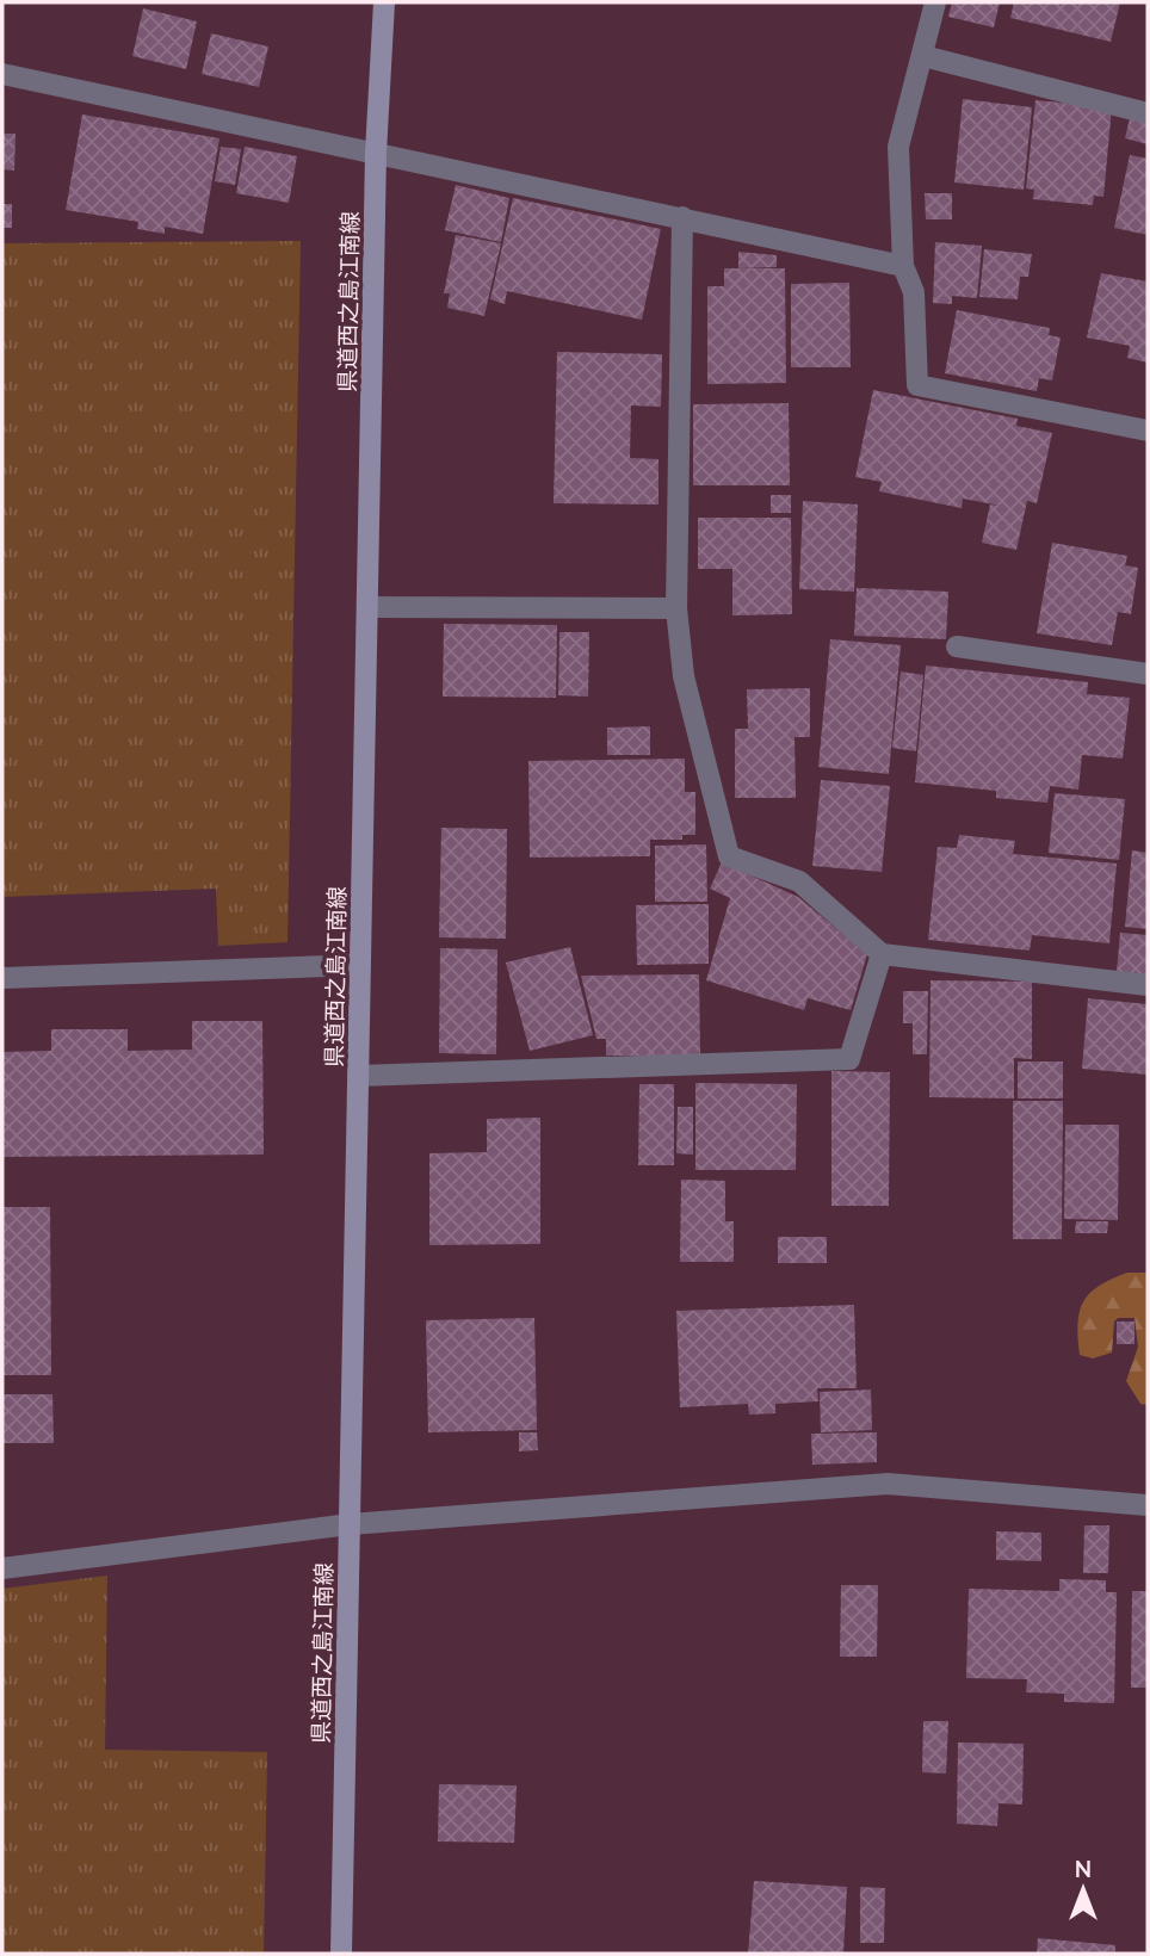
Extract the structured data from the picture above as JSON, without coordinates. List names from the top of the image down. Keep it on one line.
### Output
{"streets":{"main road":["県道西之島江南線"]},"north":"top"}
